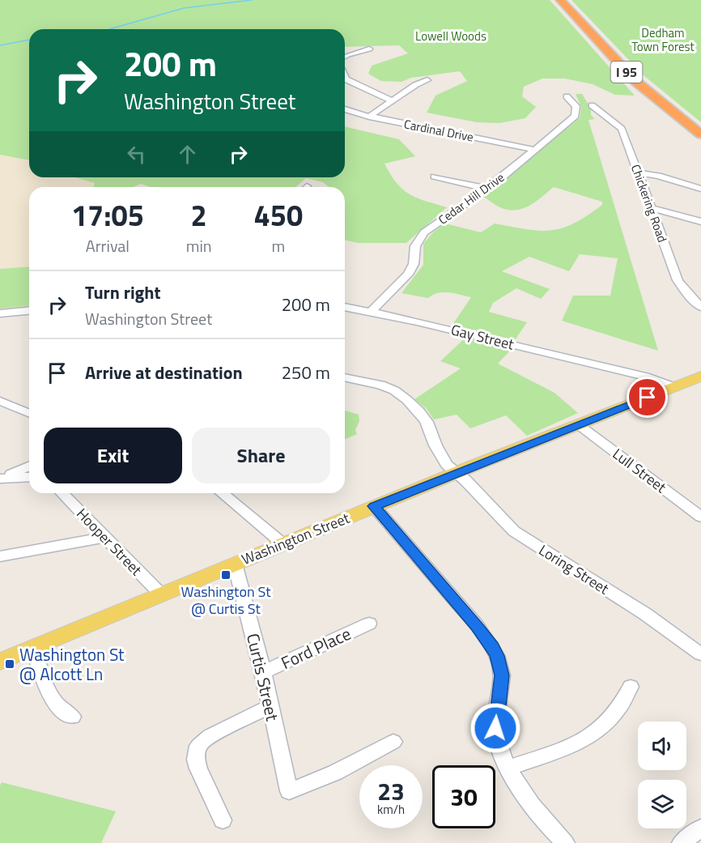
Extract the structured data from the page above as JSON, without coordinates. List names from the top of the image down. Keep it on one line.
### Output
{"streets":{"highway":["I 95"],"main road":["Washington Street"],"street":["Cardinal Drive","Cedar Hill Drive","Chickering Road","Gay Street","Lull Street","Hooper Street","Loring Street","Ford Place","Curtis Street"]},"crossings":[["Cardinal Drive","Cedar Hill Drive"],["Cedar Hill Drive","Gay Street"],["Gay Street","Washington Street"],["Lull Street","Washington Street"],["Washington Street","Hooper Street"],["Washington Street","Loring Street"],["Washington Street","Curtis Street"],["Ford Place","Curtis Street"]],"parks":["Dedham Town Forest","Lowell Woods"],"places":{"transit":["Washington St @ Curtis St","Washington St @ Alcott Ln"]},"page":{"turn":["200 m","Washington Street"],"eta":["17:05","Arrival","2","min","450","m"],"list":[{"name":"Turn right","note":"Washington Street","value":"200 m"},{"name":"Arrive at destination","value":"250 m"}],"buttons":["Exit","Share"],"speed":"23 km/h","limit":"30"}}
